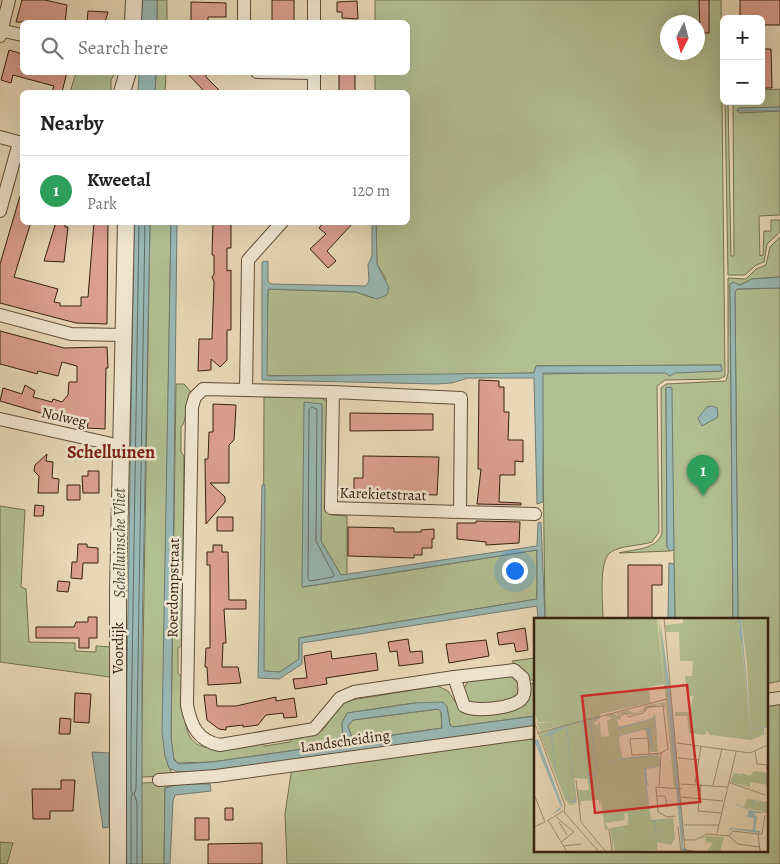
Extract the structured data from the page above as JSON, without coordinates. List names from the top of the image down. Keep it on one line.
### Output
{"streets":{"street":["Nolweg","Karekietstraat","Roerdompstraat","Voordijk","Landscheiding"]},"crossings":[["Nolweg","Voordijk"]],"districts":["Schelluinen"],"water":["Schelluinsche Vliet"],"north":"bottom","page":{"map_buttons":["+","−"],"search":"Search here","heading":"Nearby","list":[{"mark":"1","name":"Kweetal","note":"Park","value":"120 m"}],"pins":"1"}}
